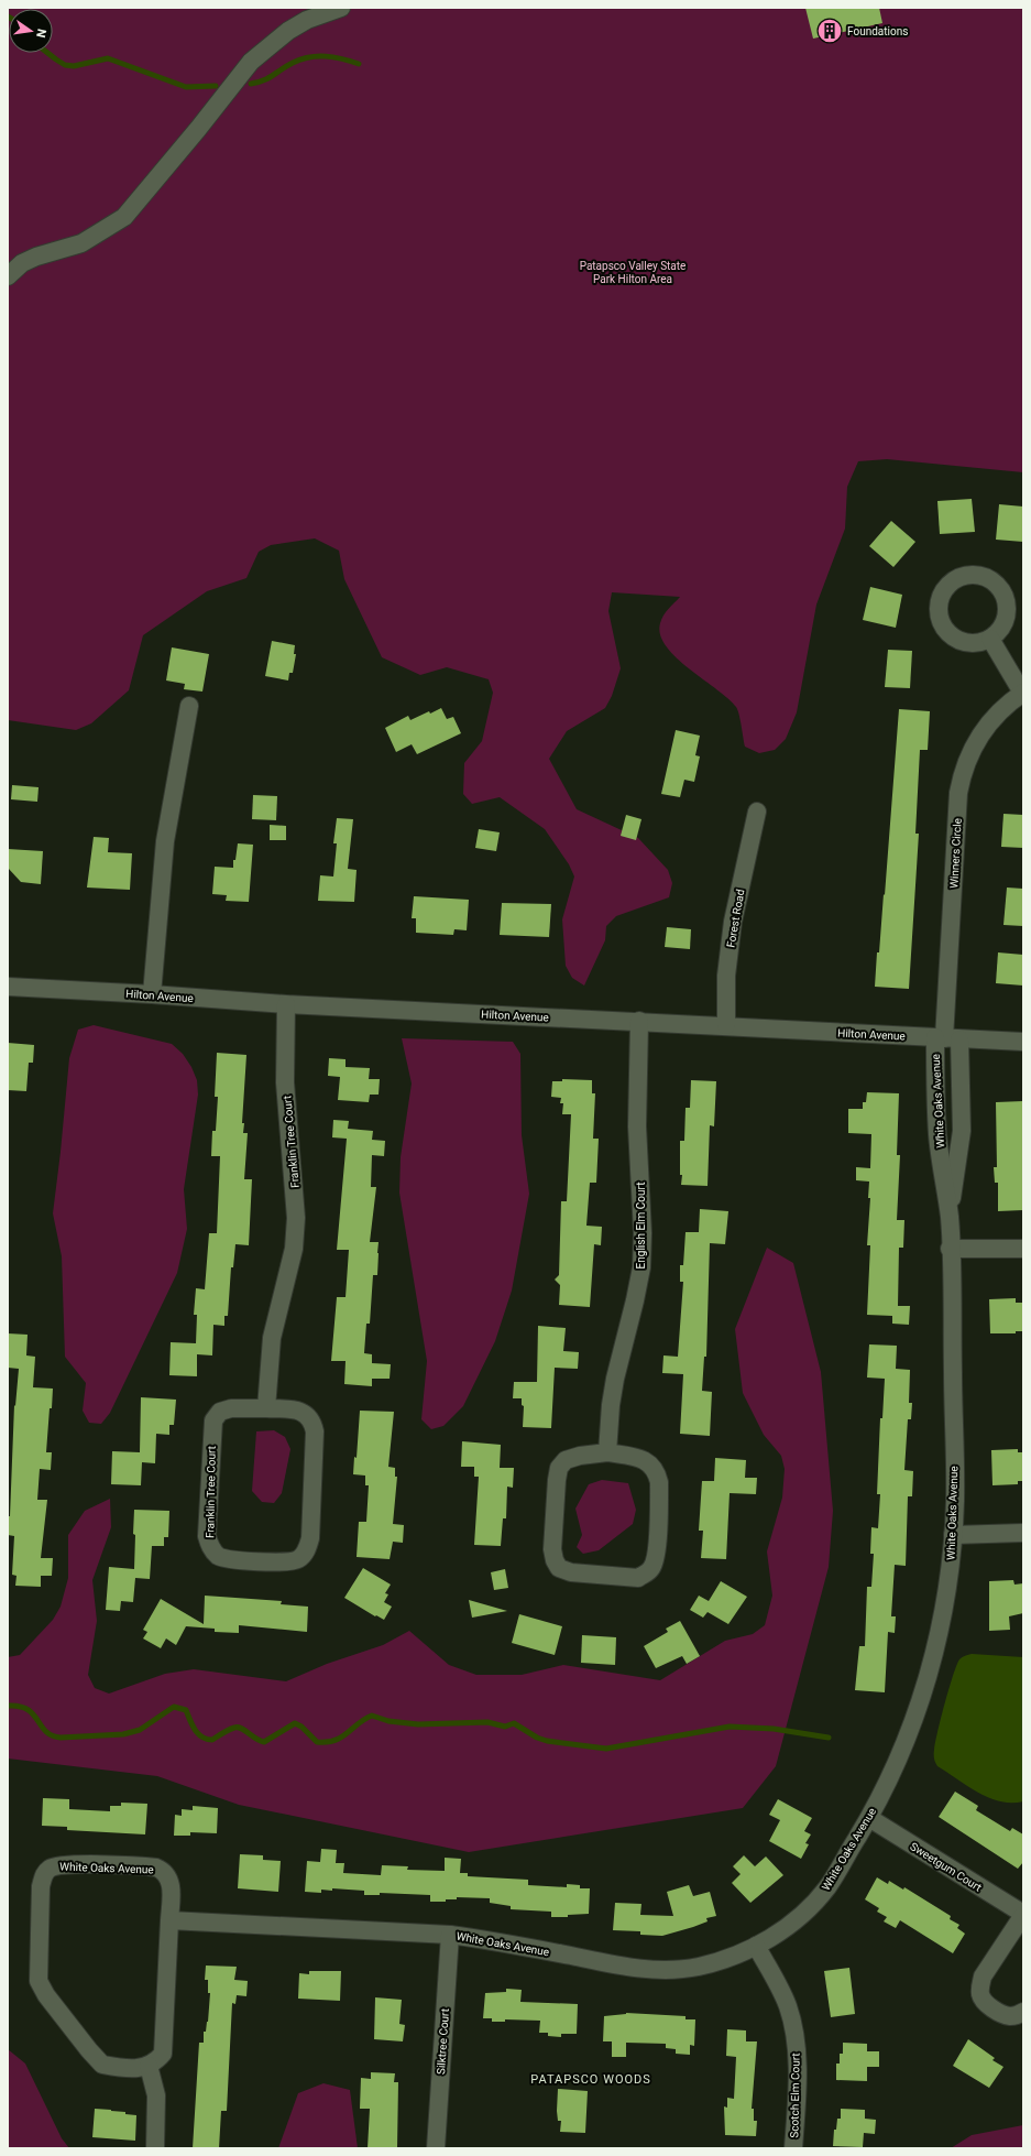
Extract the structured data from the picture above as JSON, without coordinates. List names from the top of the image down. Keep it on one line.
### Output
{"streets":{"street":["Winners Circle","Forest Road","Hilton Avenue","White Oaks Avenue","Franklin Tree Court","English Elm Court","Sweetgum Court","Silktree Court","Scotch Elm Court"]},"crossings":[["Winners Circle","Hilton Avenue"],["Winners Circle","White Oaks Avenue"],["Forest Road","Hilton Avenue"],["Hilton Avenue","White Oaks Avenue"],["Hilton Avenue","Franklin Tree Court"],["Hilton Avenue","English Elm Court"],["White Oaks Avenue","Sweetgum Court"],["White Oaks Avenue","Silktree Court"],["White Oaks Avenue","Scotch Elm Court"]],"districts":["PATAPSCO WOODS"],"parks":["Patapsco Valley State Park Hilton Area"],"places":{"building":["Foundations"]},"north":"right"}
